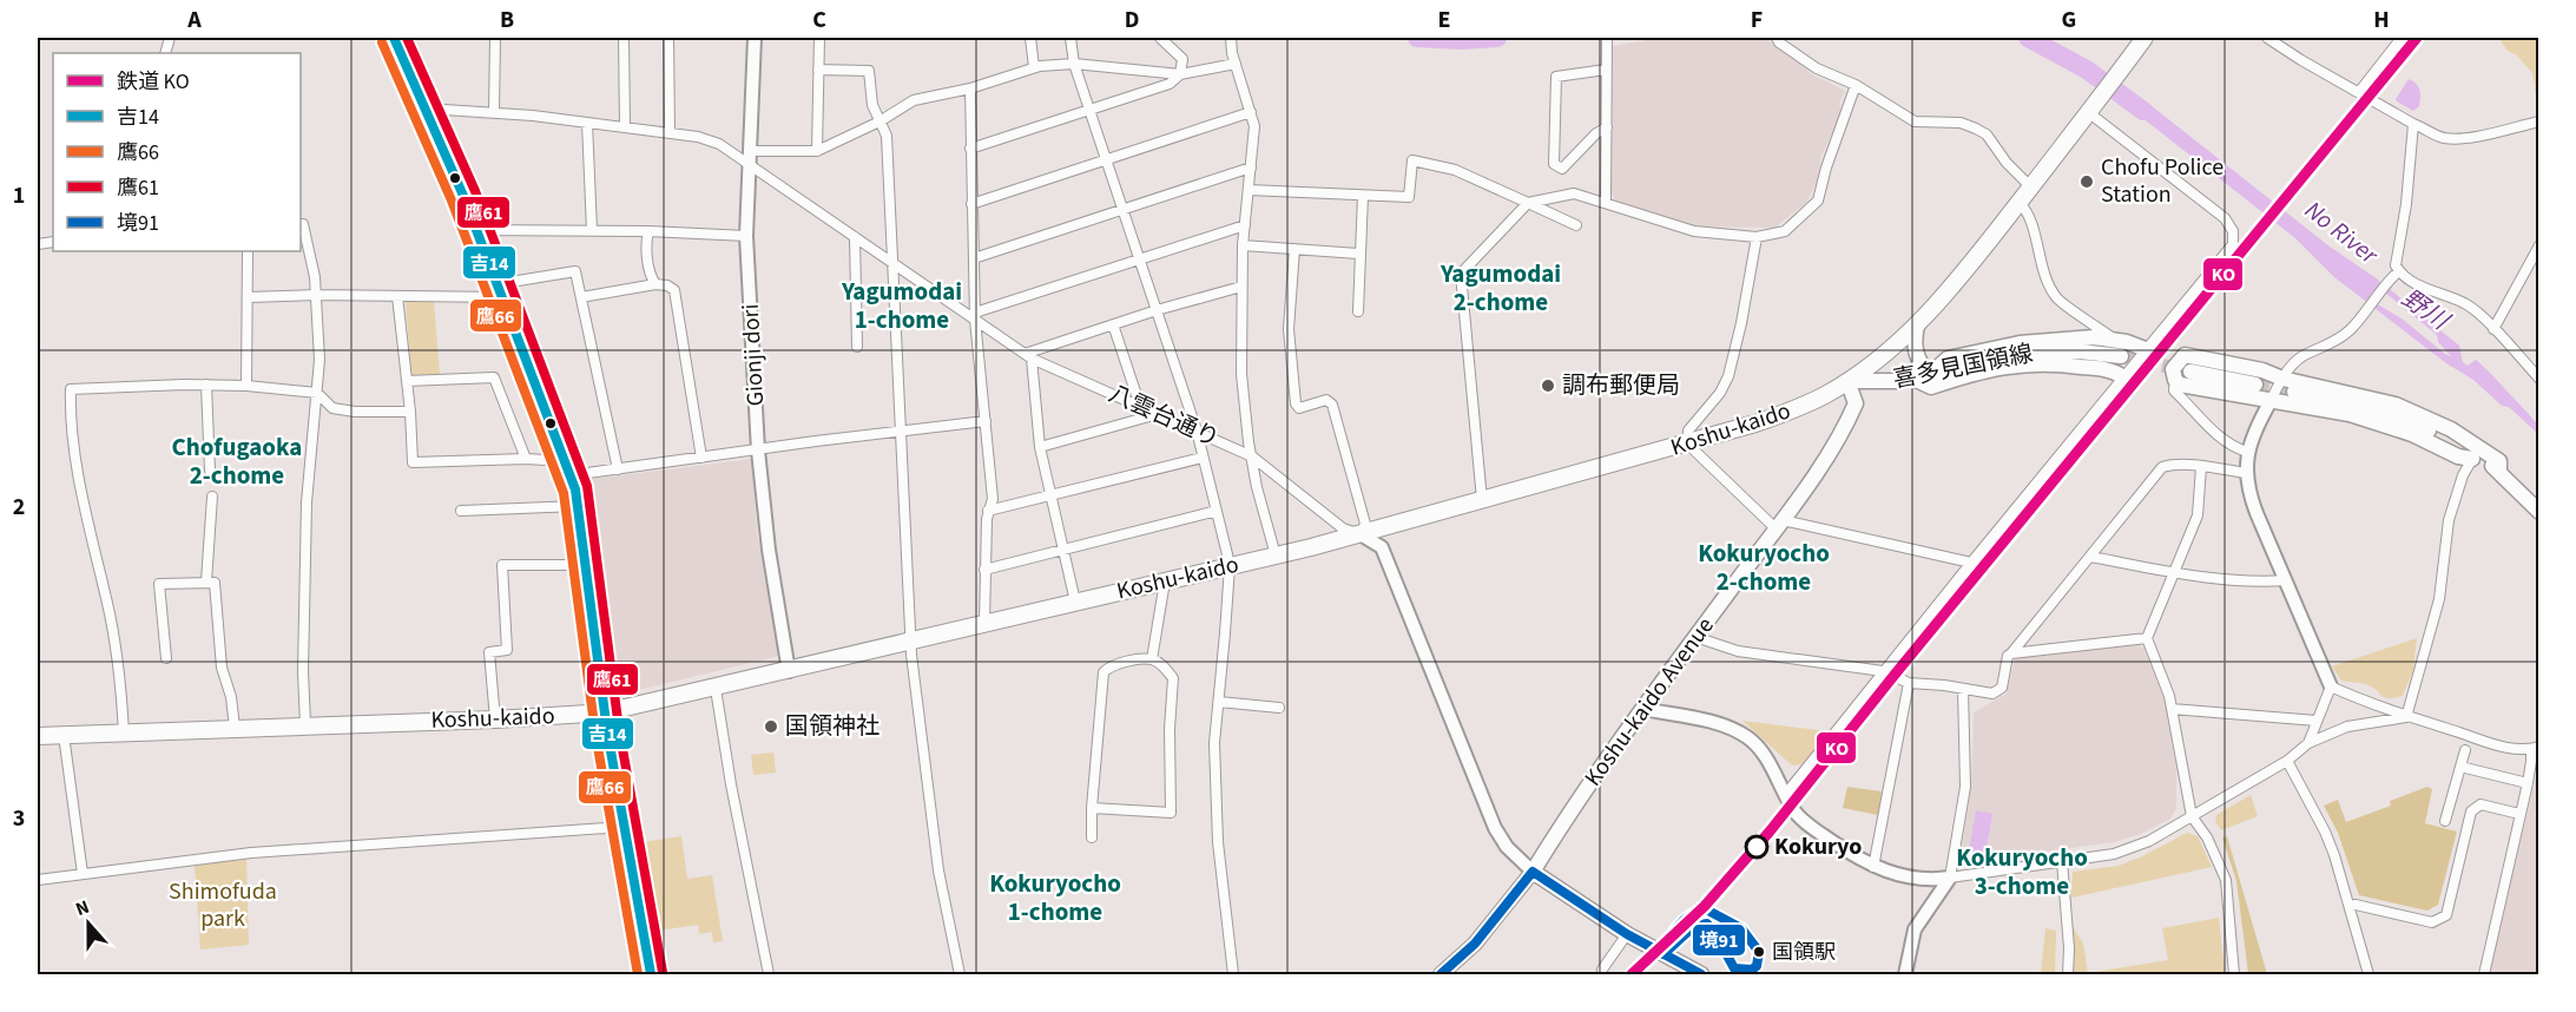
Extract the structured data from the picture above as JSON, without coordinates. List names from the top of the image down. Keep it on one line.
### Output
{"streets":{"highway":["Koshu-kaido"],"main road":["喜多見国領線","Koshu-kaido Avenue"],"street":["Gionji dori","八雲台通り"]},"crossings":[["Gionji dori","八雲台通り"],["Gionji dori","Koshu-kaido"],["喜多見国領線","Koshu-kaido"],["喜多見国領線","Koshu-kaido Avenue"],["八雲台通り","Koshu-kaido"],["Koshu-kaido","Koshu-kaido Avenue"]],"districts":["Yagumodai 2-chome","Yagumodai 1-chome","Chofugaoka 2-chome","Kokuryocho 2-chome","Kokuryocho 3-chome","Kokuryocho 1-chome"],"water":["No River","野川"],"parks":["Shimofuda park"],"places":["Chofu Police Station","調布郵便局","国領神社","Kokuryo","国領駅"],"lines":["rail line KO","transit line 吉14","transit line 鷹61","transit line 鷹66","transit line 境91"],"legend":["鉄道 KO","吉14","鷹66","鷹61","境91"],"north":"top","grid":{"columns":["A","B","C","D","E","F","G","H"],"rows":["1","2","3"]}}
